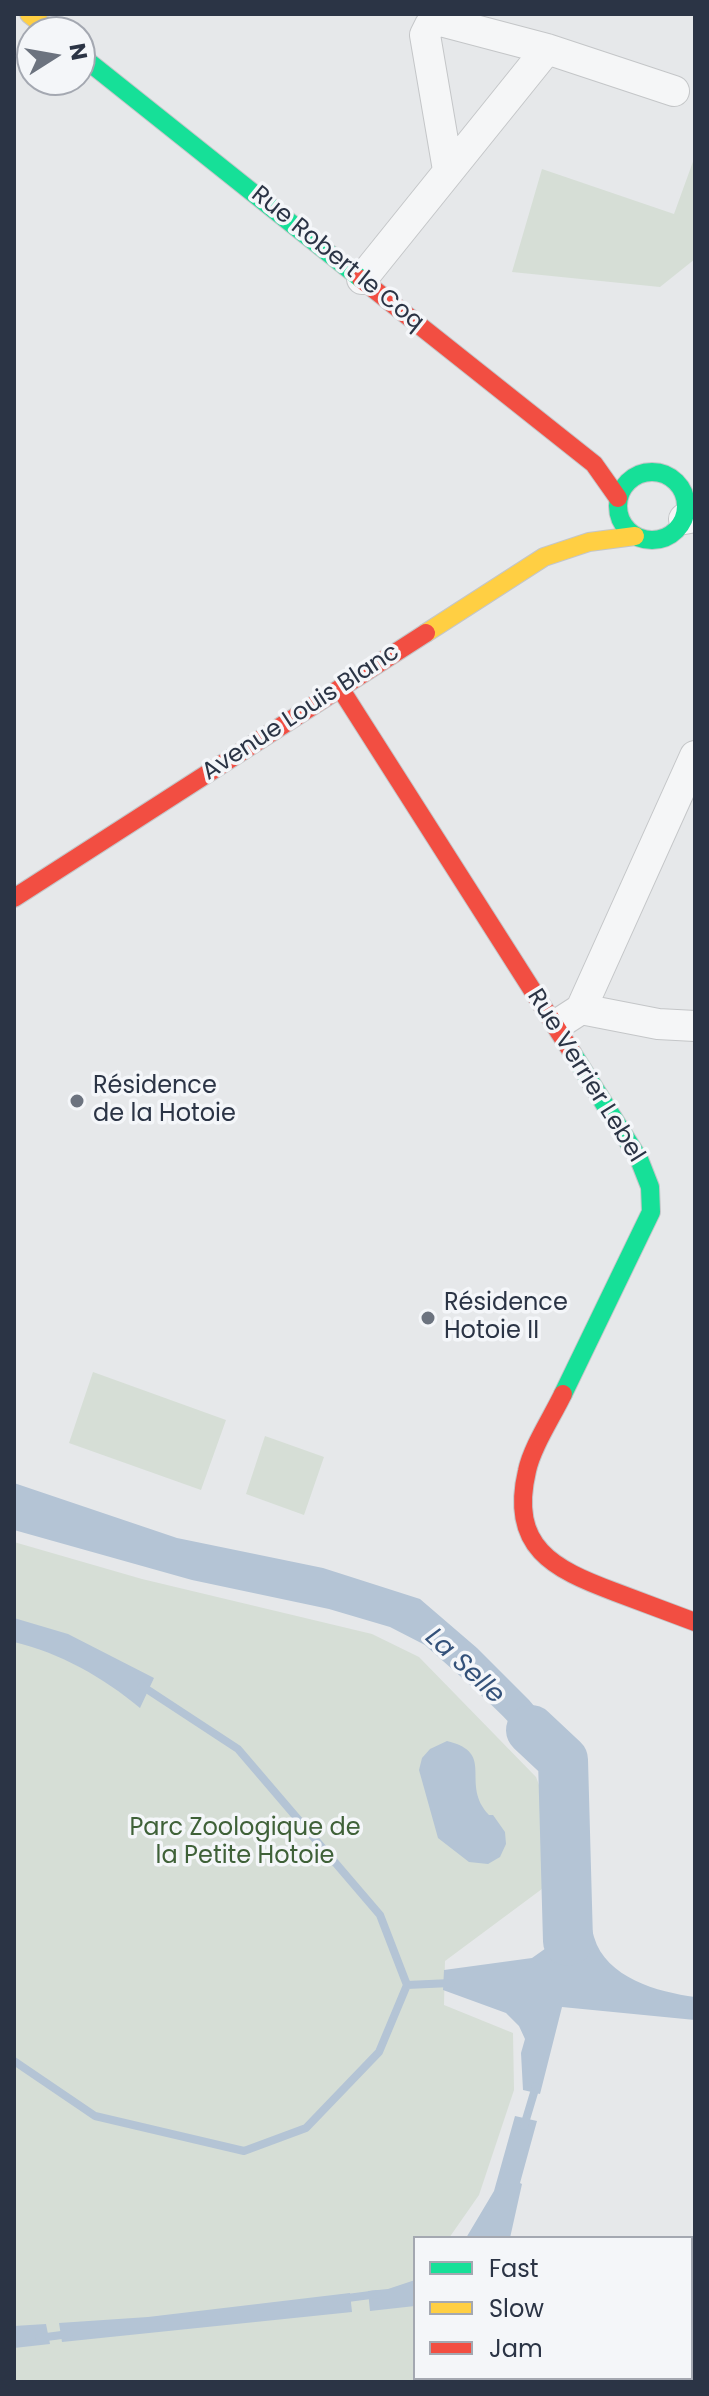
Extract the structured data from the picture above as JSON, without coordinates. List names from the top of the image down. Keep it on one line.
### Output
{"streets":{"street":["Rue Robert le Coq","Avenue Louis Blanc","Rue Verrier Lebel"]},"crossings":[["Rue Robert le Coq","Avenue Louis Blanc"],["Avenue Louis Blanc","Rue Verrier Lebel"]],"water":["La Selle"],"parks":["Parc Zoologique de la Petite Hotoie"],"places":["Résidence de la Hotoie","Résidence Hotoie II"],"legend":["Fast","Slow","Jam"],"north":"right"}
